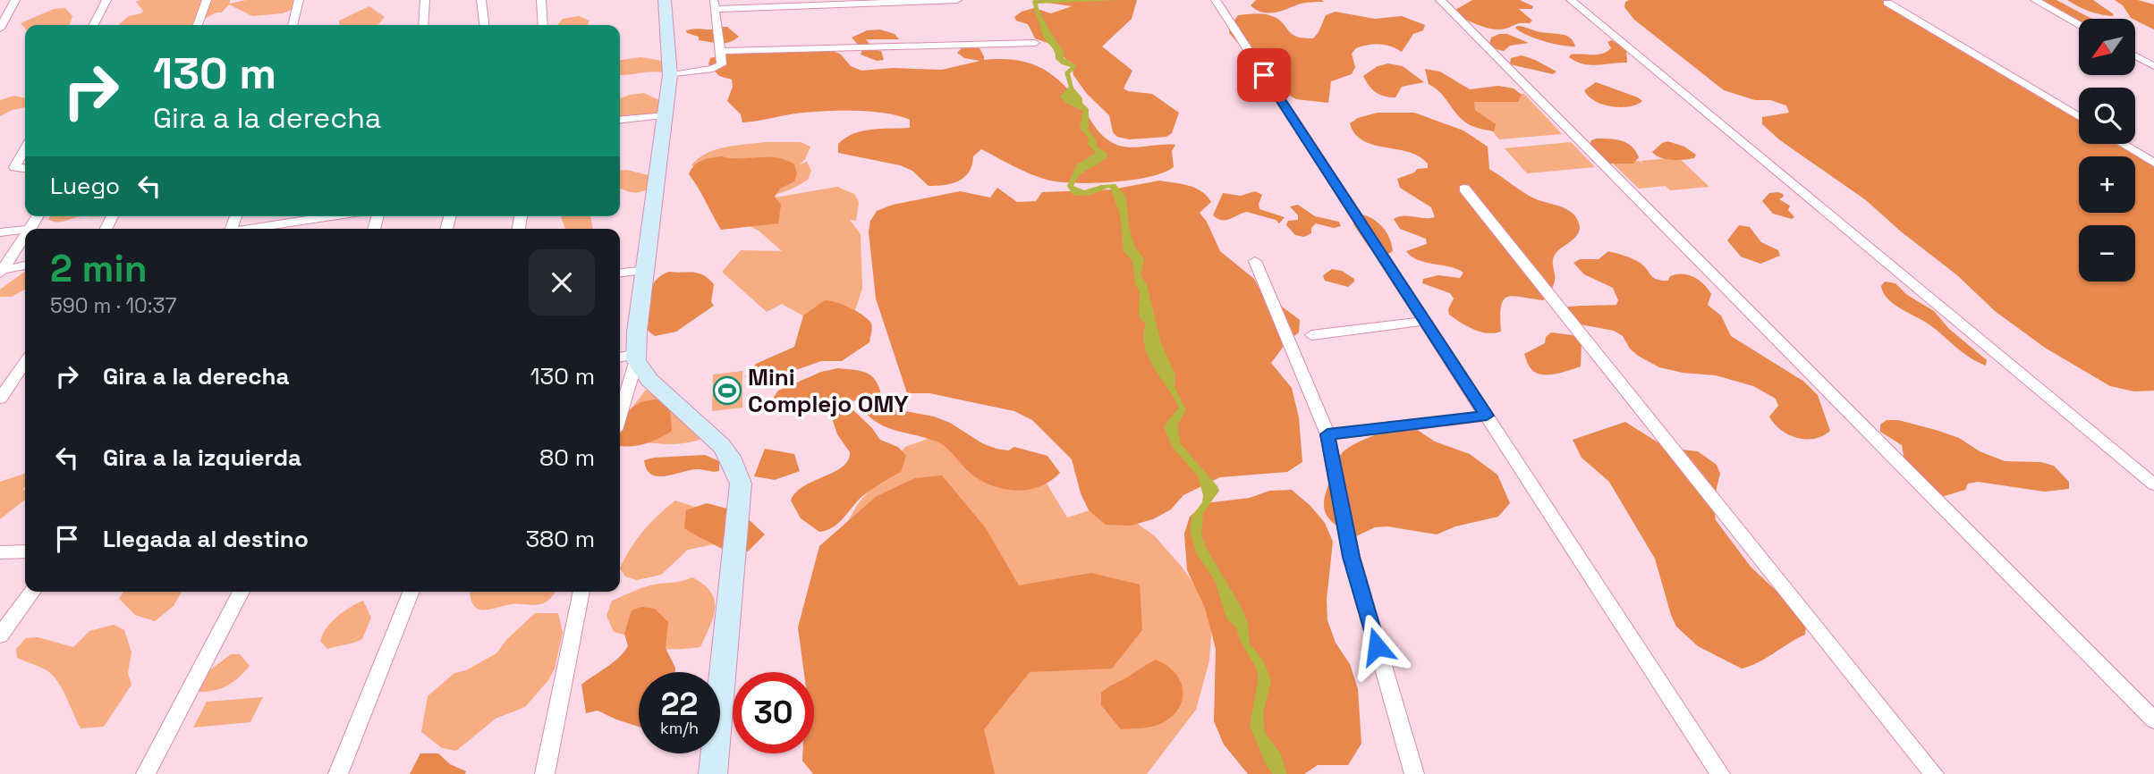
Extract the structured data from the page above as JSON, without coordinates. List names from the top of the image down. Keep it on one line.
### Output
{"places":{"sports":["Mini Complejo OMY"]},"north":"bottom left","page":{"map_buttons":["+","−"],"turn":["130 m","Gira a la derecha"],"then":"Luego","heading":["2 min","590 m · 10:37"],"list":[{"name":"Gira a la derecha","value":"130 m"},{"name":"Gira a la izquierda","value":"80 m"},{"name":"Llegada al destino","value":"380 m"}],"speed":"22 km/h","limit":"30"}}
